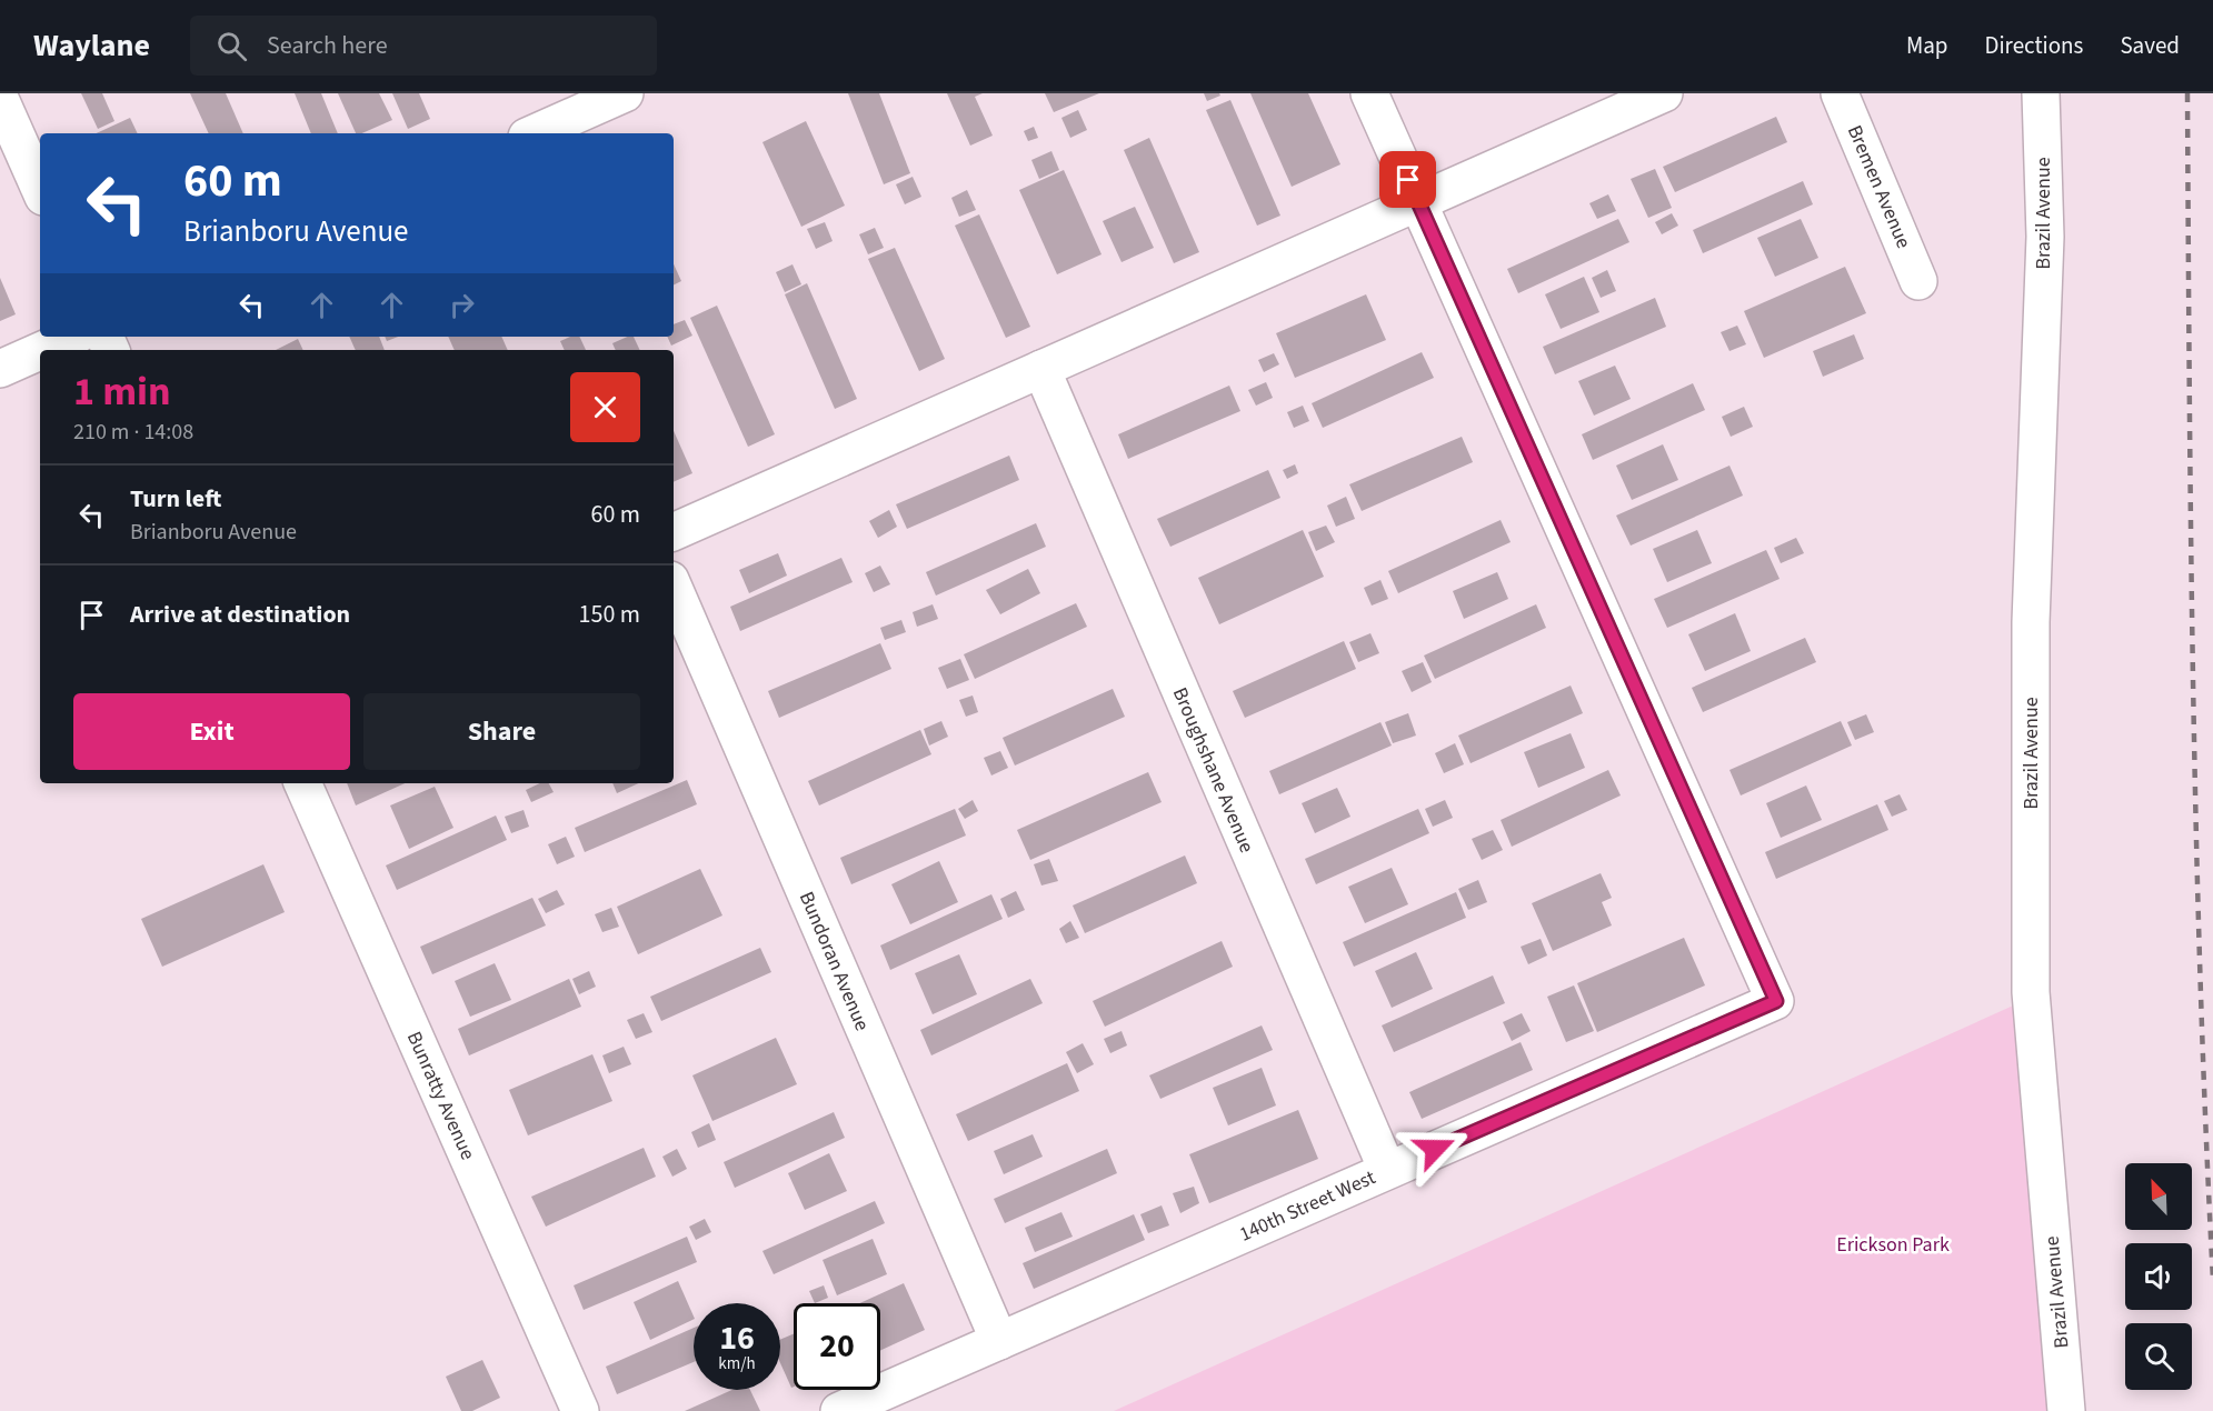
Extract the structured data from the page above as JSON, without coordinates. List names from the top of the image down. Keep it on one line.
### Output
{"streets":{"street":["Bremen Avenue","Brazil Avenue","Broughshane Avenue","Bundoran Avenue","Bunratty Avenue","140th Street West"]},"crossings":[["Broughshane Avenue","140th Street West"],["Bundoran Avenue","140th Street West"]],"parks":["Erickson Park"],"north":"top left","page":{"header":"Waylane","search":"Search here","nav":["Map","Directions","Saved"],"turn":["60 m","Brianboru Avenue"],"heading":["1 min","210 m · 14:08"],"list":[{"name":"Turn left","note":"Brianboru Avenue","value":"60 m"},{"name":"Arrive at destination","value":"150 m"}],"buttons":["Exit","Share"],"speed":"16 km/h","limit":"20"}}
